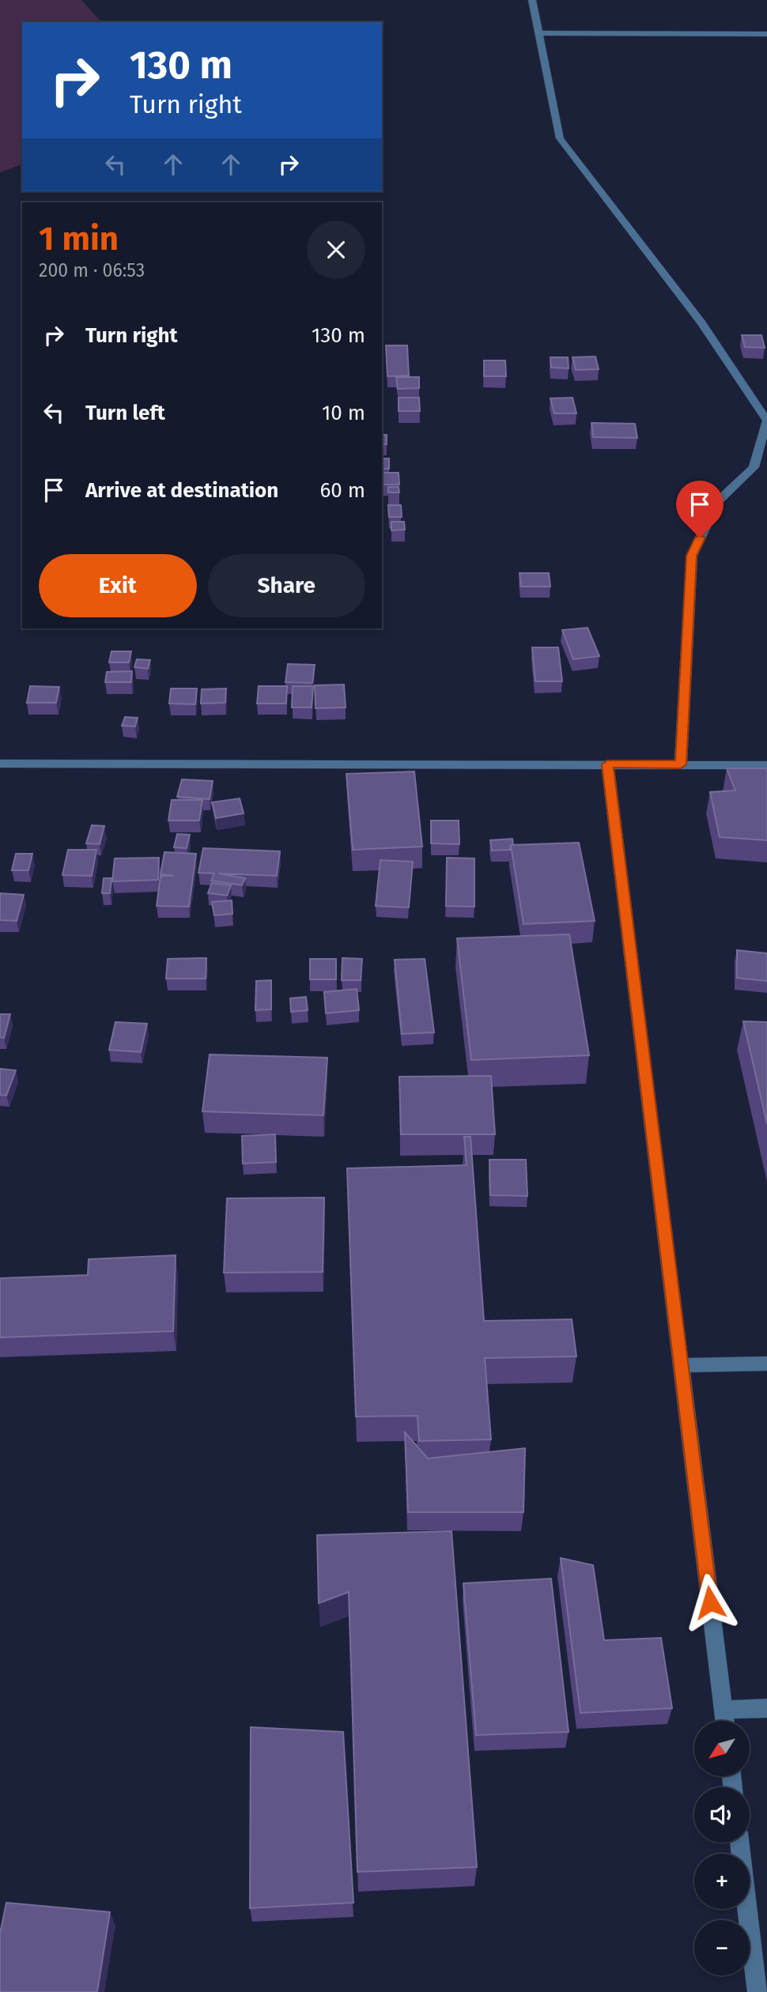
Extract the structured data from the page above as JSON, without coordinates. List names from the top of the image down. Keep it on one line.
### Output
{"north":"bottom left","page":{"turn":["130 m","Turn right"],"heading":["1 min","200 m · 06:53"],"list":[{"name":"Turn right","value":"130 m"},{"name":"Turn left","value":"10 m"},{"name":"Arrive at destination","value":"60 m"}],"buttons":["Exit","Share"],"map_buttons":["+","−"]}}
